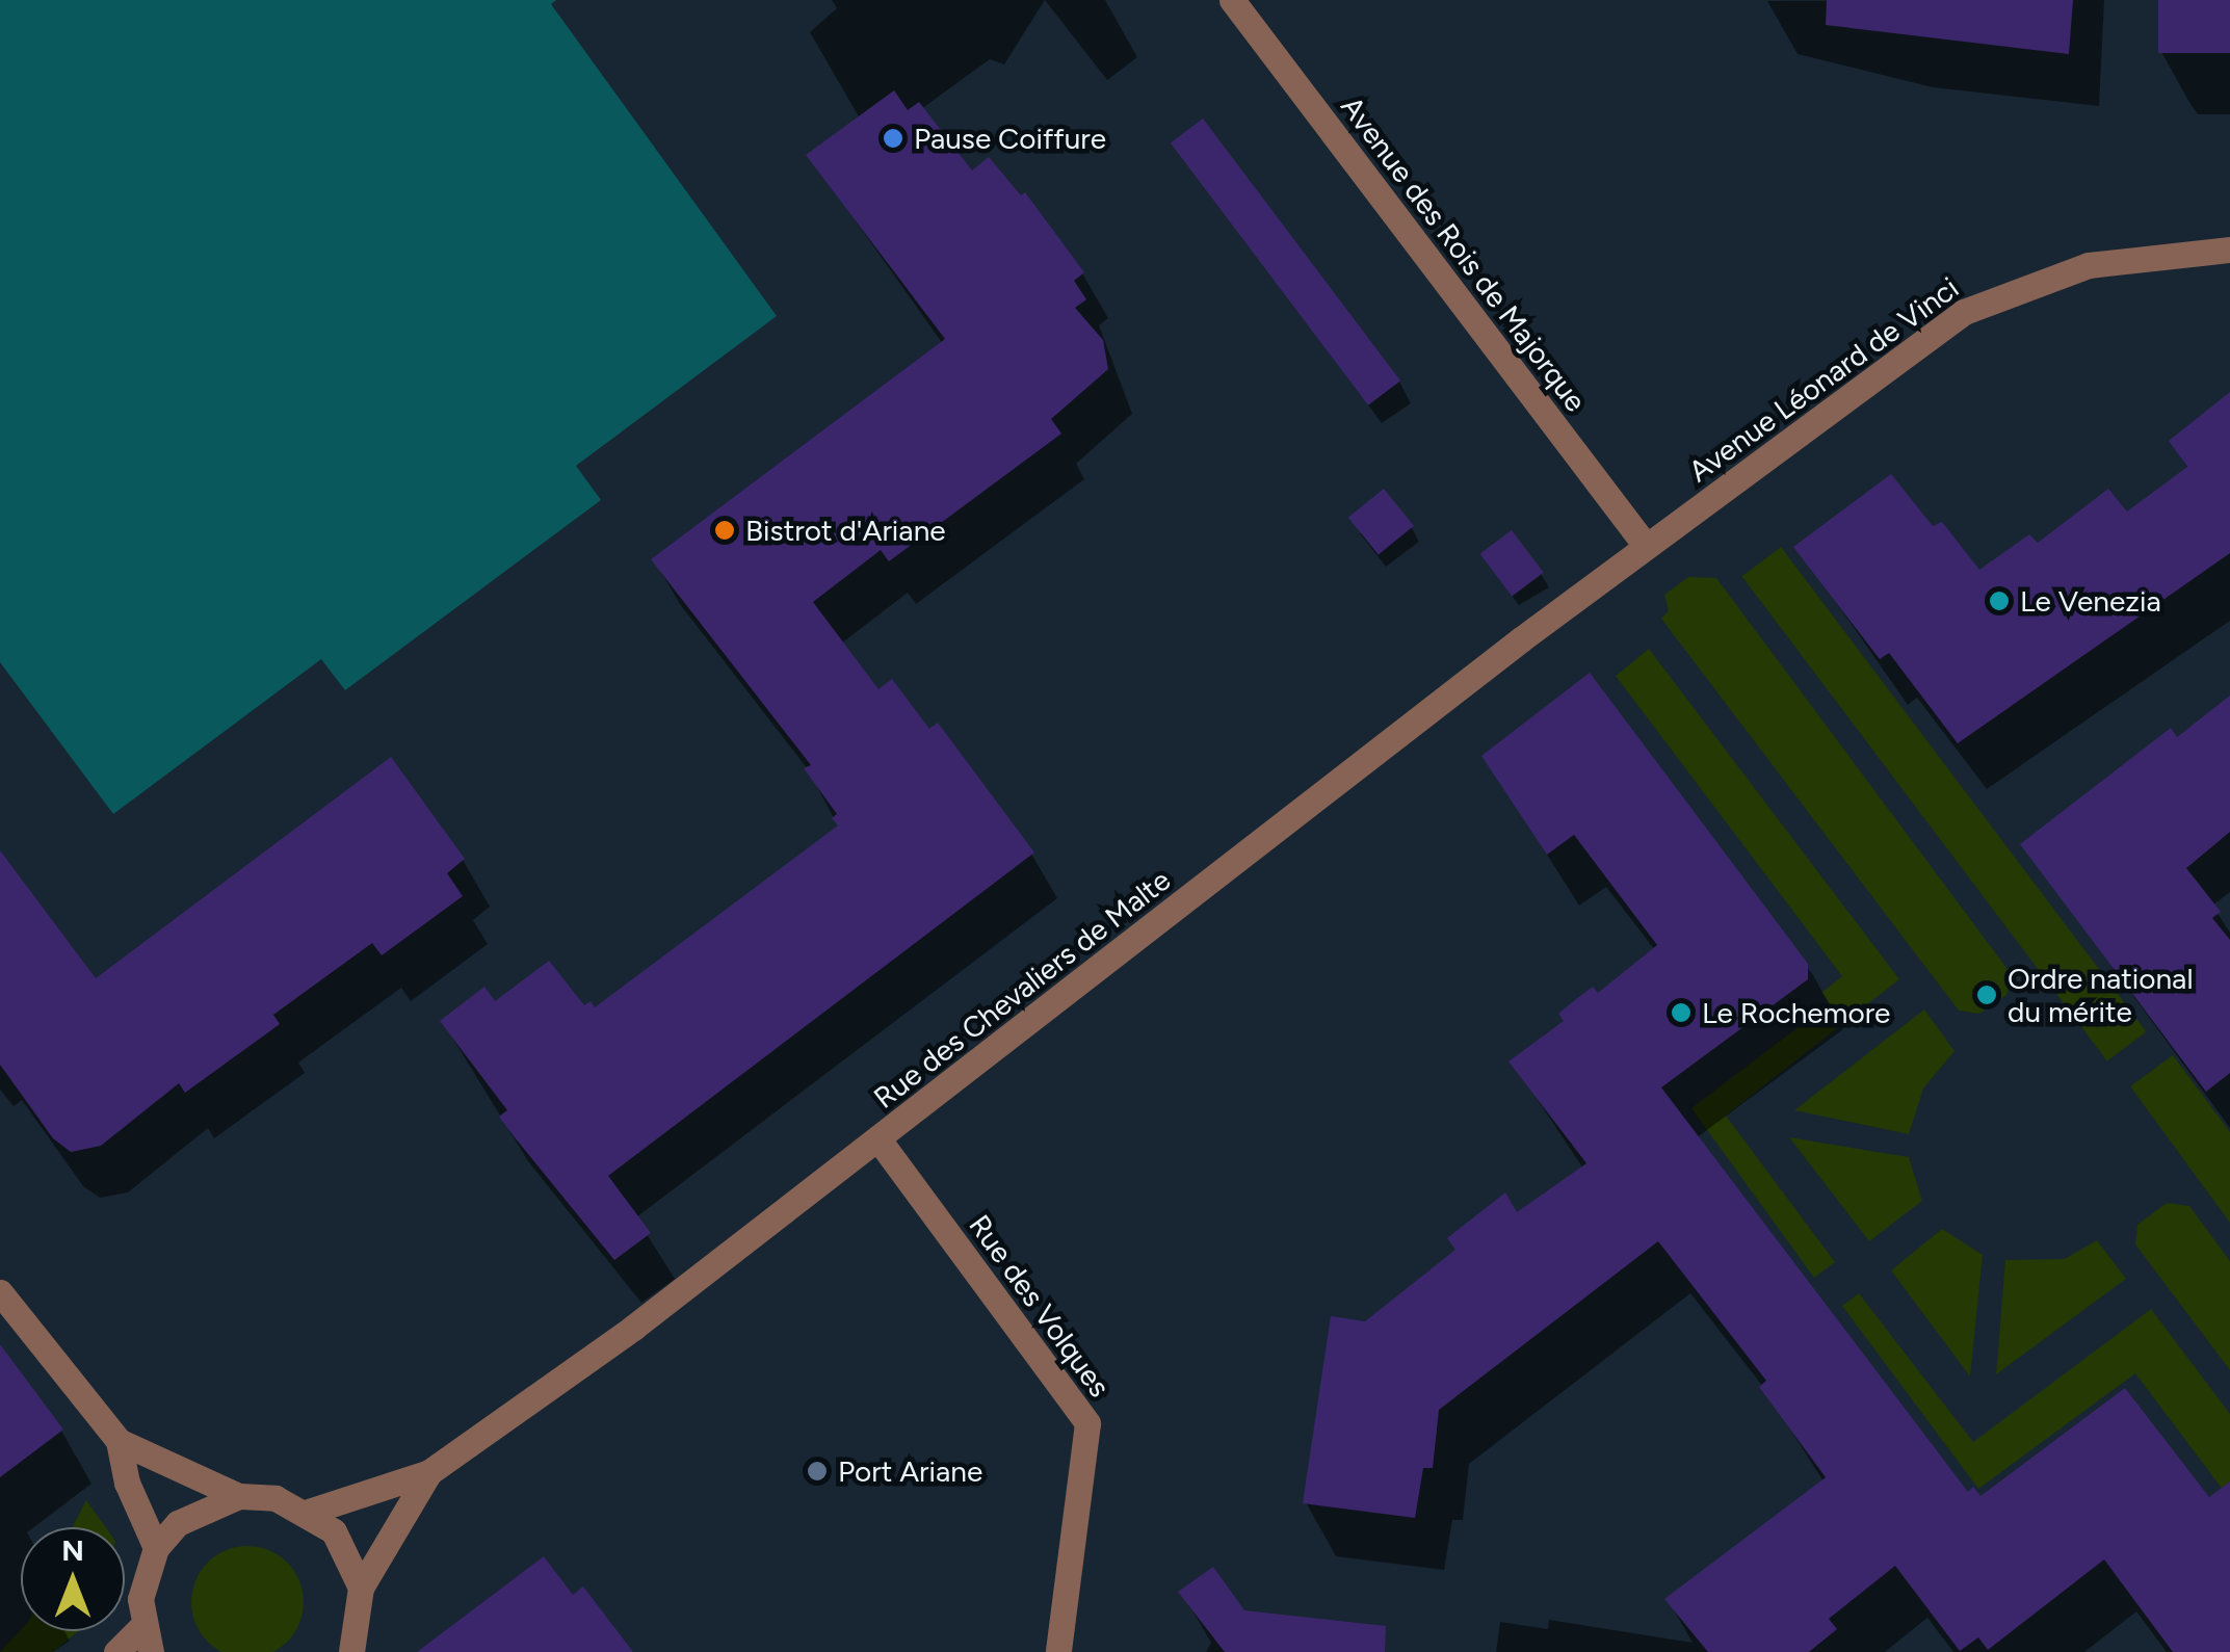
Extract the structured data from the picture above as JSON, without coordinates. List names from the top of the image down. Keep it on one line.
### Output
{"streets":{"street":["Avenue des Rois de Majorque","Avenue Léonard de Vinci","Rue des Chevaliers de Malte","Rue des Volques"]},"crossings":[["Avenue des Rois de Majorque","Avenue Léonard de Vinci"],["Avenue des Rois de Majorque","Rue des Chevaliers de Malte"],["Avenue Léonard de Vinci","Rue des Chevaliers de Malte"],["Rue des Chevaliers de Malte","Rue des Volques"]],"places":["Pause Coiffure","Bistrot d'Ariane","Le Venezia","Ordre national du mérite","Le Rochemore","Port Ariane"],"north":"top"}
